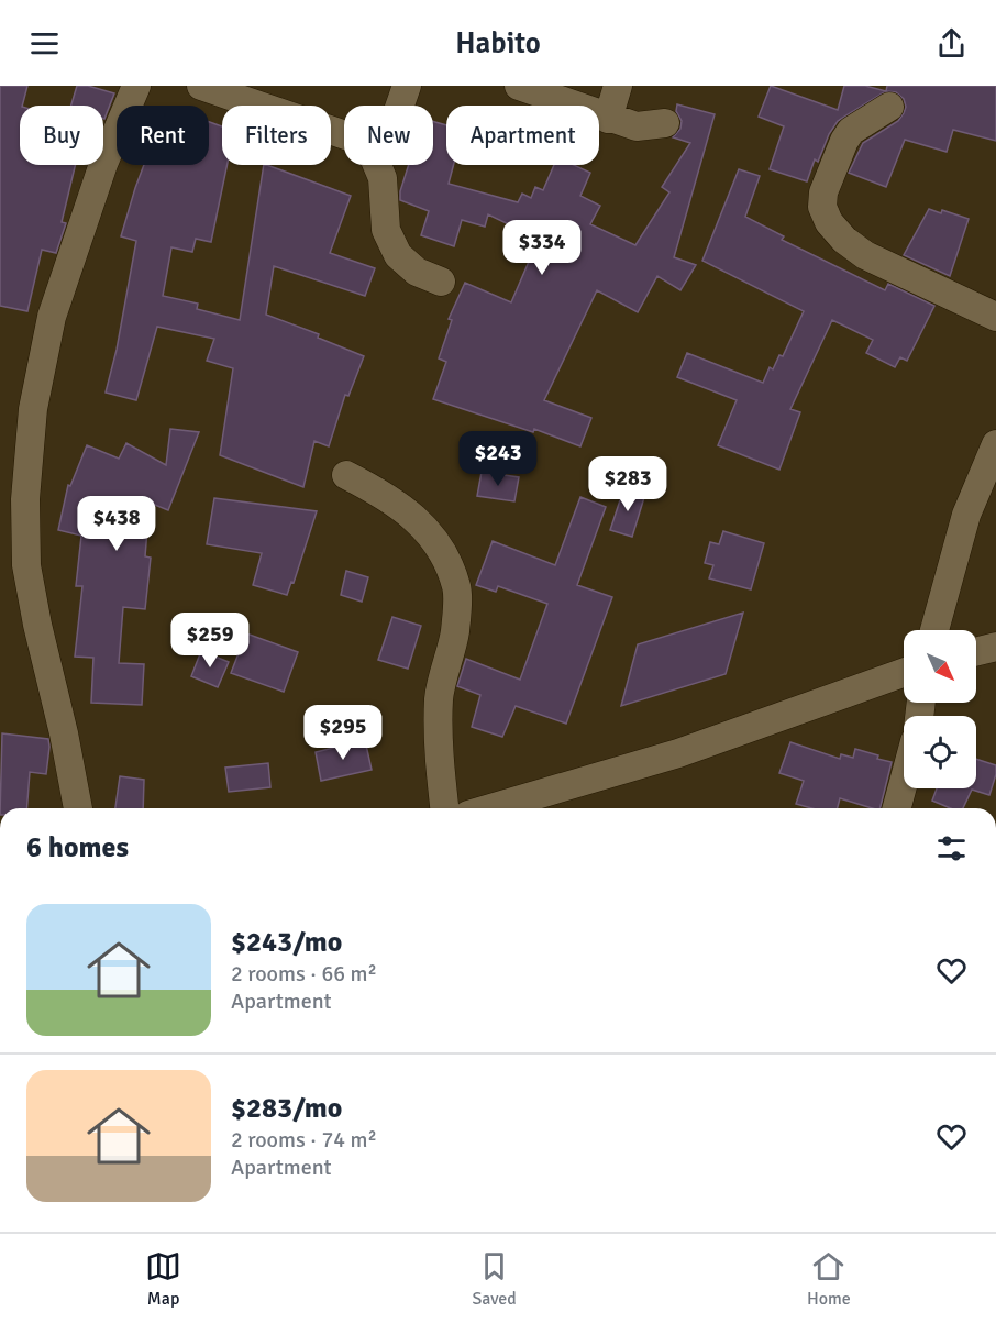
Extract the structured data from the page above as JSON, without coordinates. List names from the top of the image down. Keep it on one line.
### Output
{"north":"bottom right","page":{"header":"Habito","chip":["Buy","Rent","Filters","New","Apartment"],"price":["$334","$243","$283","$438","$259","$295"],"heading":"6 homes","list":[{"name":"$243/mo","note":"2 rooms · 66 m² · Apartment"},{"name":"$283/mo","note":"2 rooms · 74 m² · Apartment"}],"tabs":["Map","Saved","Home"]}}
